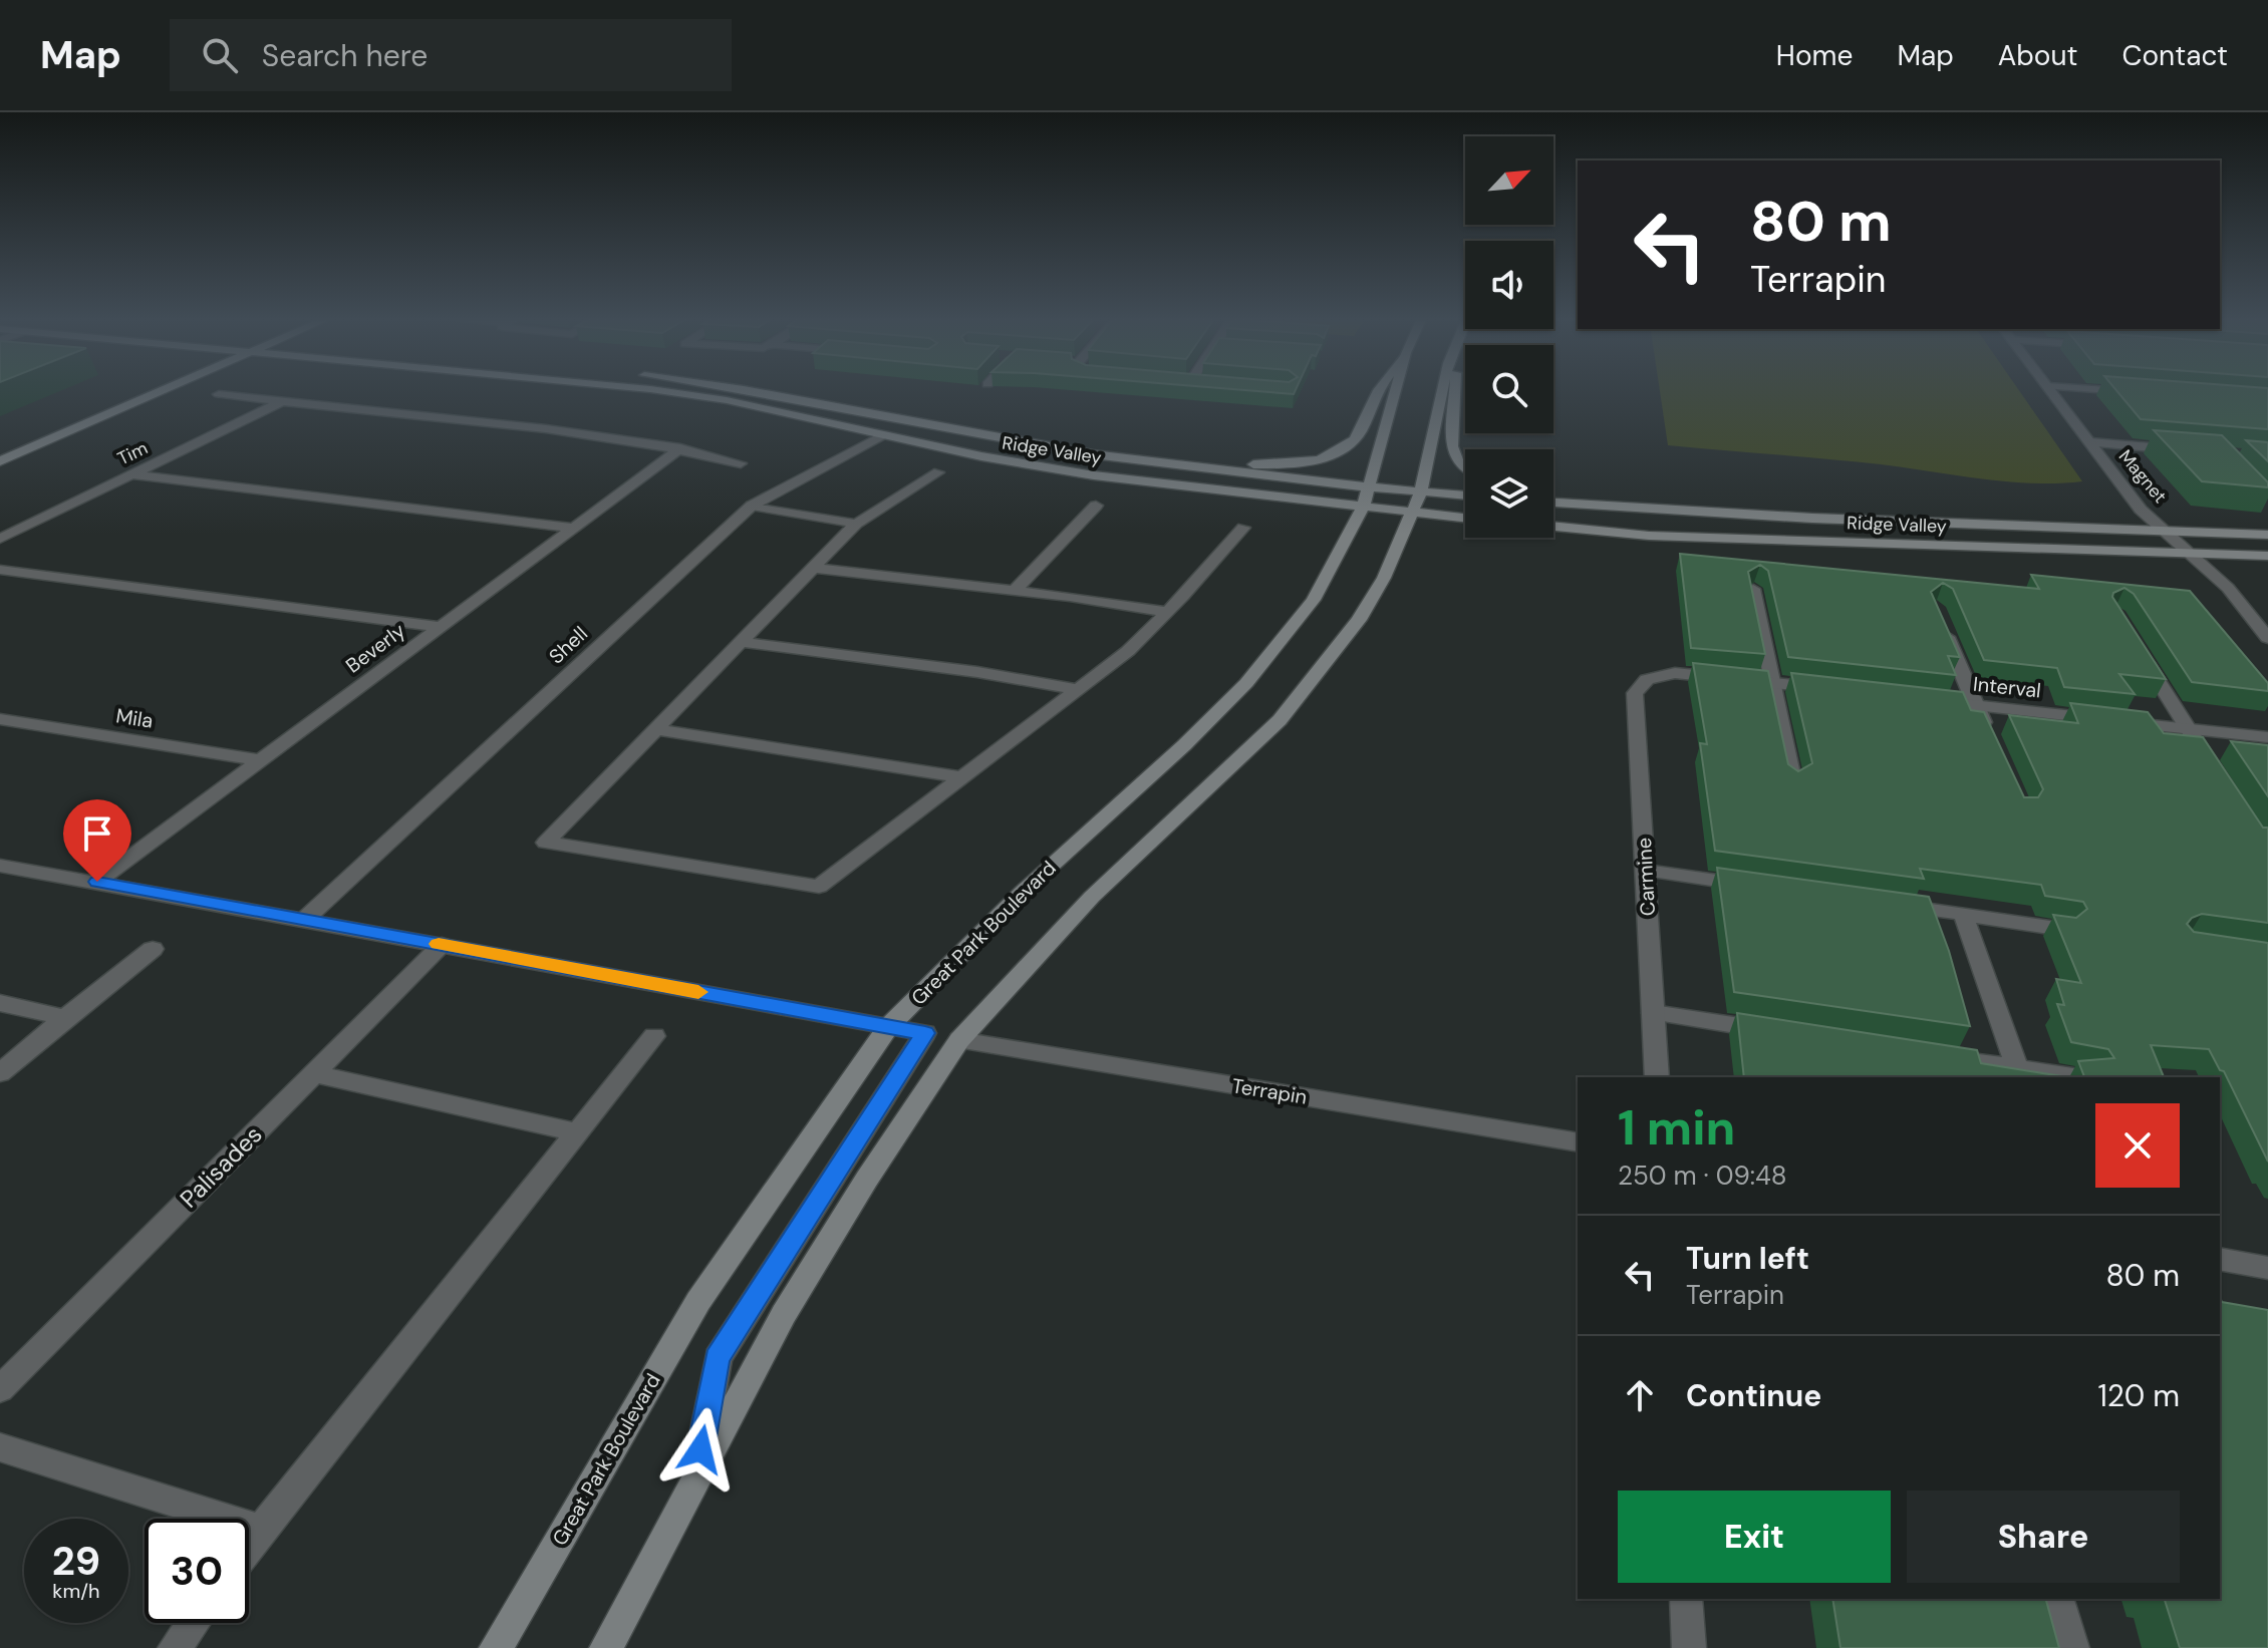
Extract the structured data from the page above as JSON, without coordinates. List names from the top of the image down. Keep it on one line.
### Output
{"streets":{"main road":["Ridge Valley","Great Park Boulevard"],"street":["Tim","Magnet","Shell","Beverly","Interval","Mila","Carmine","Terrapin","Palisades"]},"crossings":[["Ridge Valley","Magnet"],["Ridge Valley","Shell"],["Ridge Valley","Great Park Boulevard"],["Beverly","Mila"]],"north":"top right","page":{"header":"Map","search":"Search here","nav":["Home","Map","About","Contact"],"turn":["80 m","Terrapin"],"heading":["1 min","250 m · 09:48"],"list":[{"name":"Turn left","note":"Terrapin","value":"80 m"},{"name":"Continue","value":"120 m"}],"buttons":["Exit","Share"],"speed":"29 km/h","limit":"30"}}
